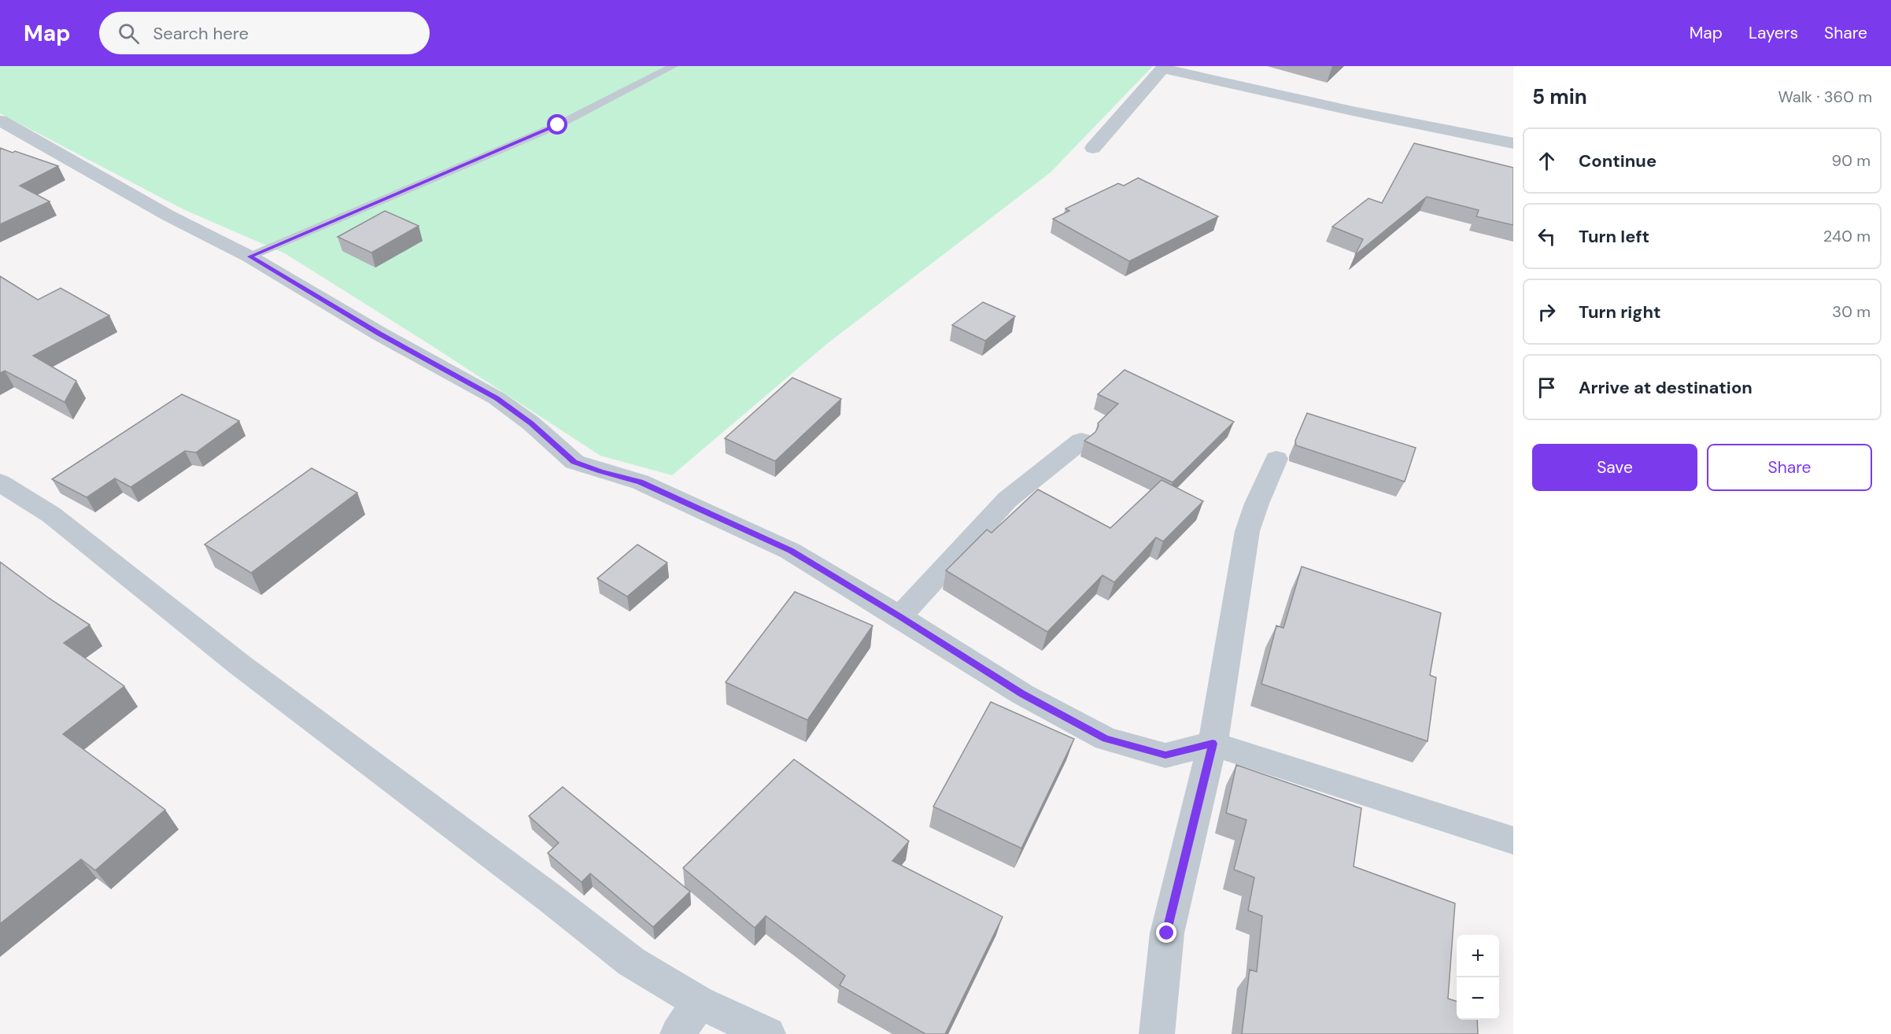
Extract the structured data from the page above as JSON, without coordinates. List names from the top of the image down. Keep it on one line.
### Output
{"page":{"header":"Map","search":"Search here","nav":["Map","Layers","Share"],"heading":["5 min","Walk · 360 m"],"list":[["Continue","90 m"],["Turn left","240 m"],["Turn right","30 m"],"Arrive at destination"],"buttons":["Save","Share"],"map_buttons":["+","−"]}}
